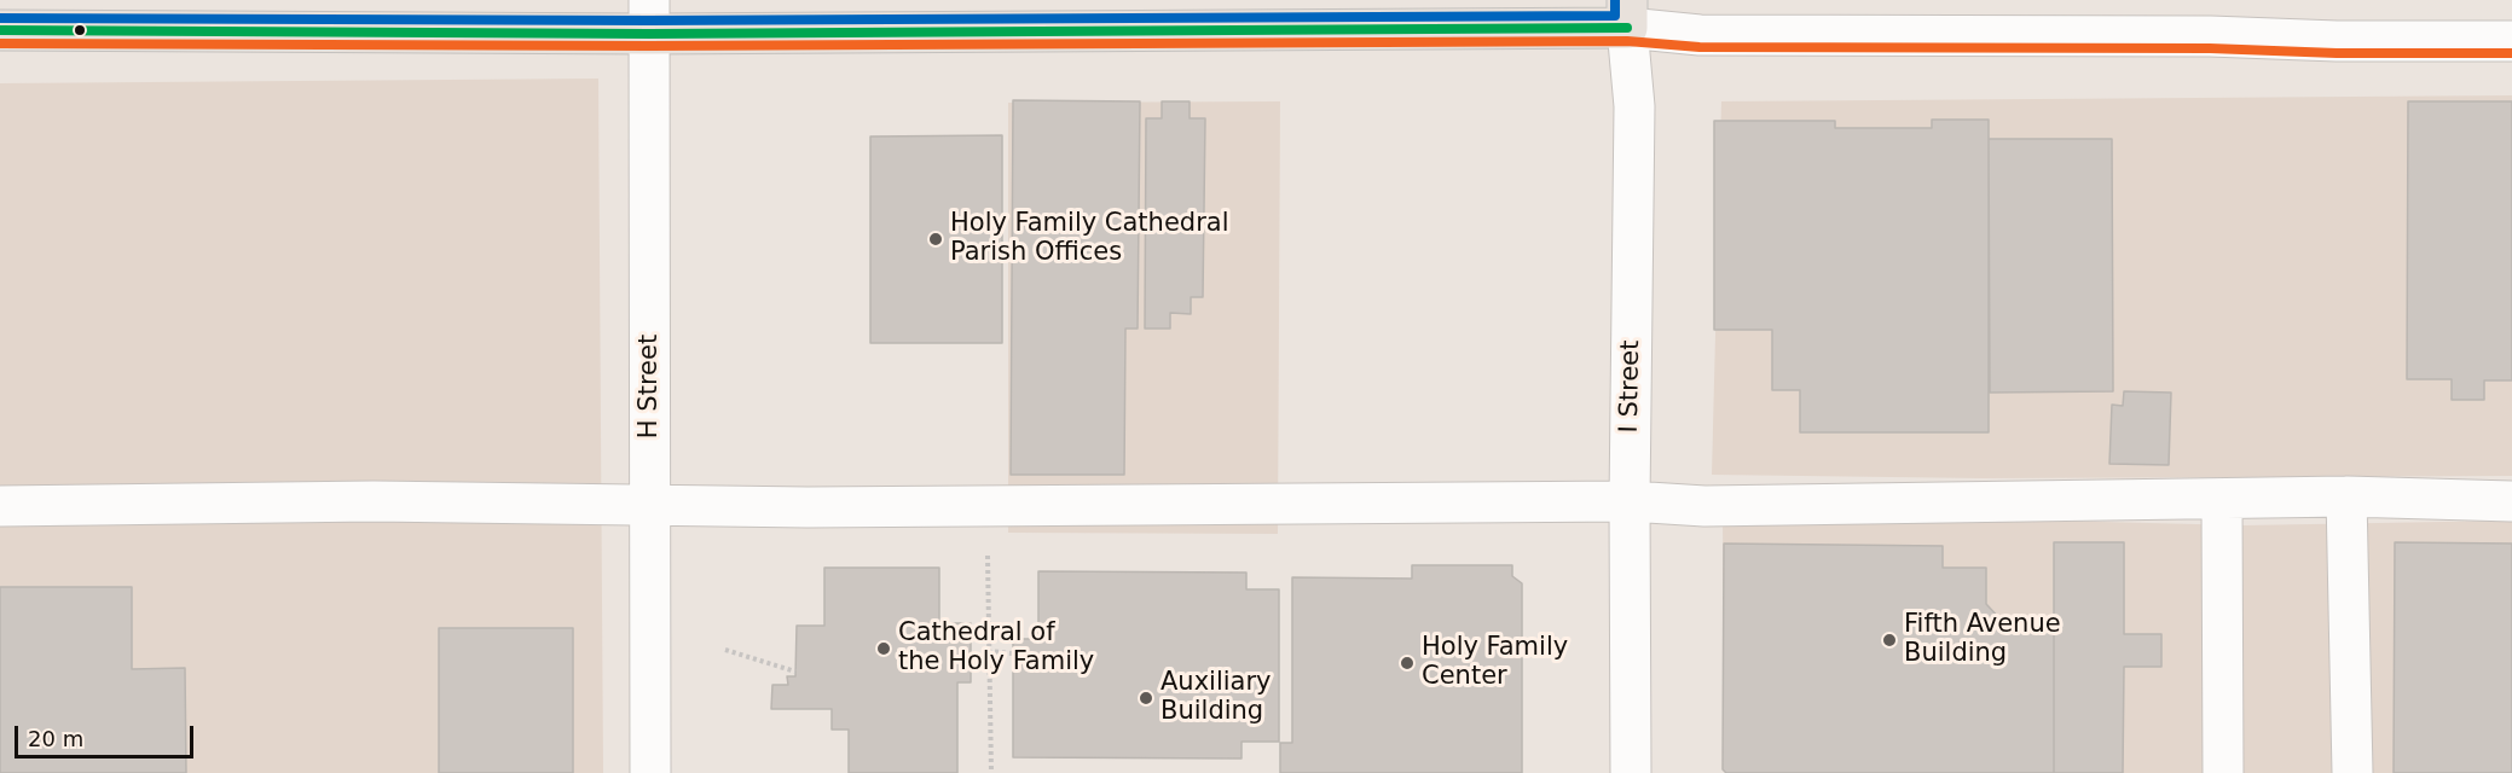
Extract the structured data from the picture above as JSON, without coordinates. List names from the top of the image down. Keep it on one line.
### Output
{"streets":{"street":["H Street","I Street"]},"places":["Holy Family Cathedral Parish Offices","Fifth Avenue Building","Cathedral of the Holy Family","Holy Family Center","Auxiliary Building"],"scale_bar":"20 m"}
